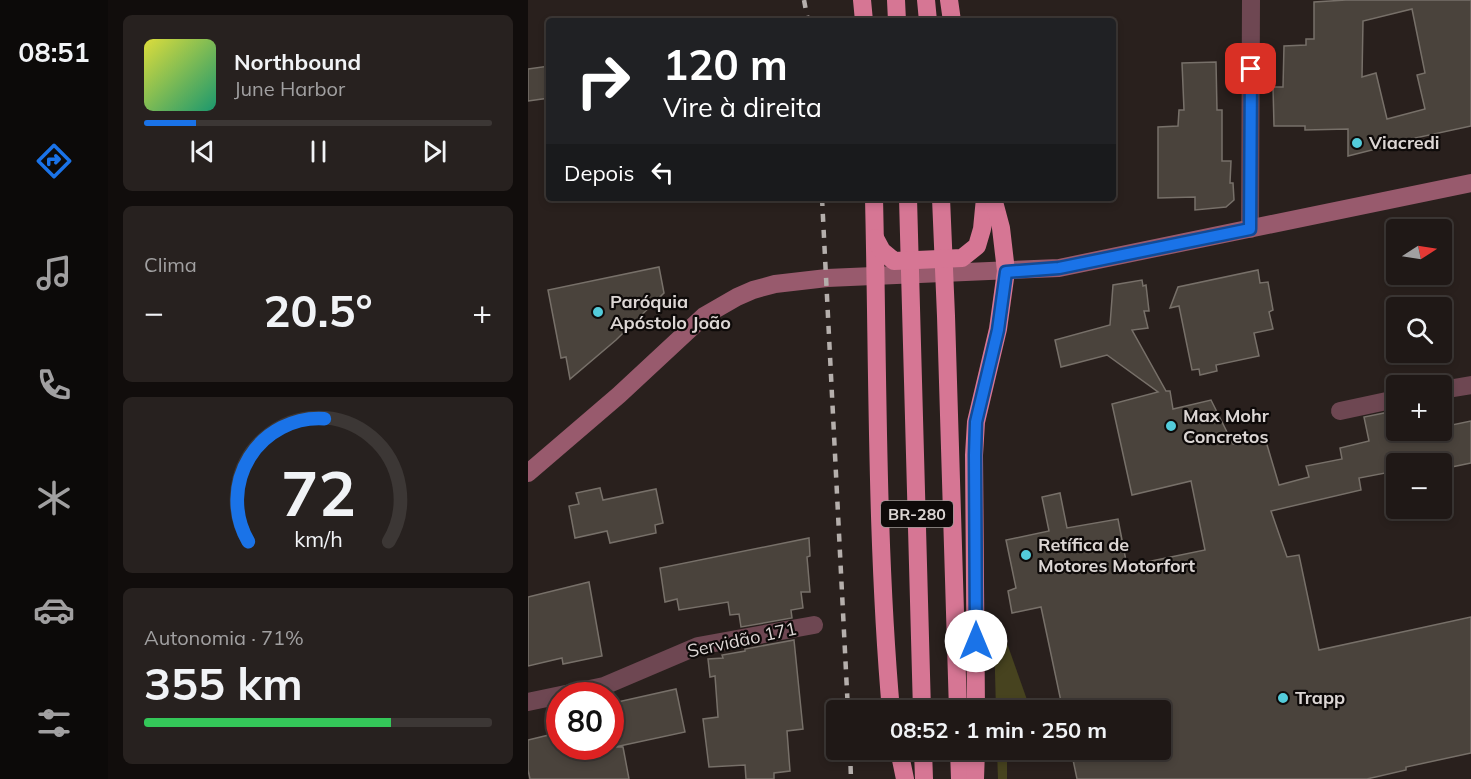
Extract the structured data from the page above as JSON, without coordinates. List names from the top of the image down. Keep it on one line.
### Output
{"streets":{"highway":["BR-280"],"street":["Servidão 171"]},"places":["Viacredi","Paróquia Apóstolo João","Max Mohr Concretos","Retífica de Motores Motorfort","Trapp"],"north":"right","page":{"tabs":"08:51","turn":["120 m","Vire à direita"],"song":["Northbound","June Harbor"],"then":"Depois","tile":["Clima",["Autonomia · 71%","355 km"]],"map_buttons":["+","−"],"heat":["−","20.5°","+"],"limit":"80","trip":"08:52 · 1 min · 250 m","gauge":["72","km/h"]}}
